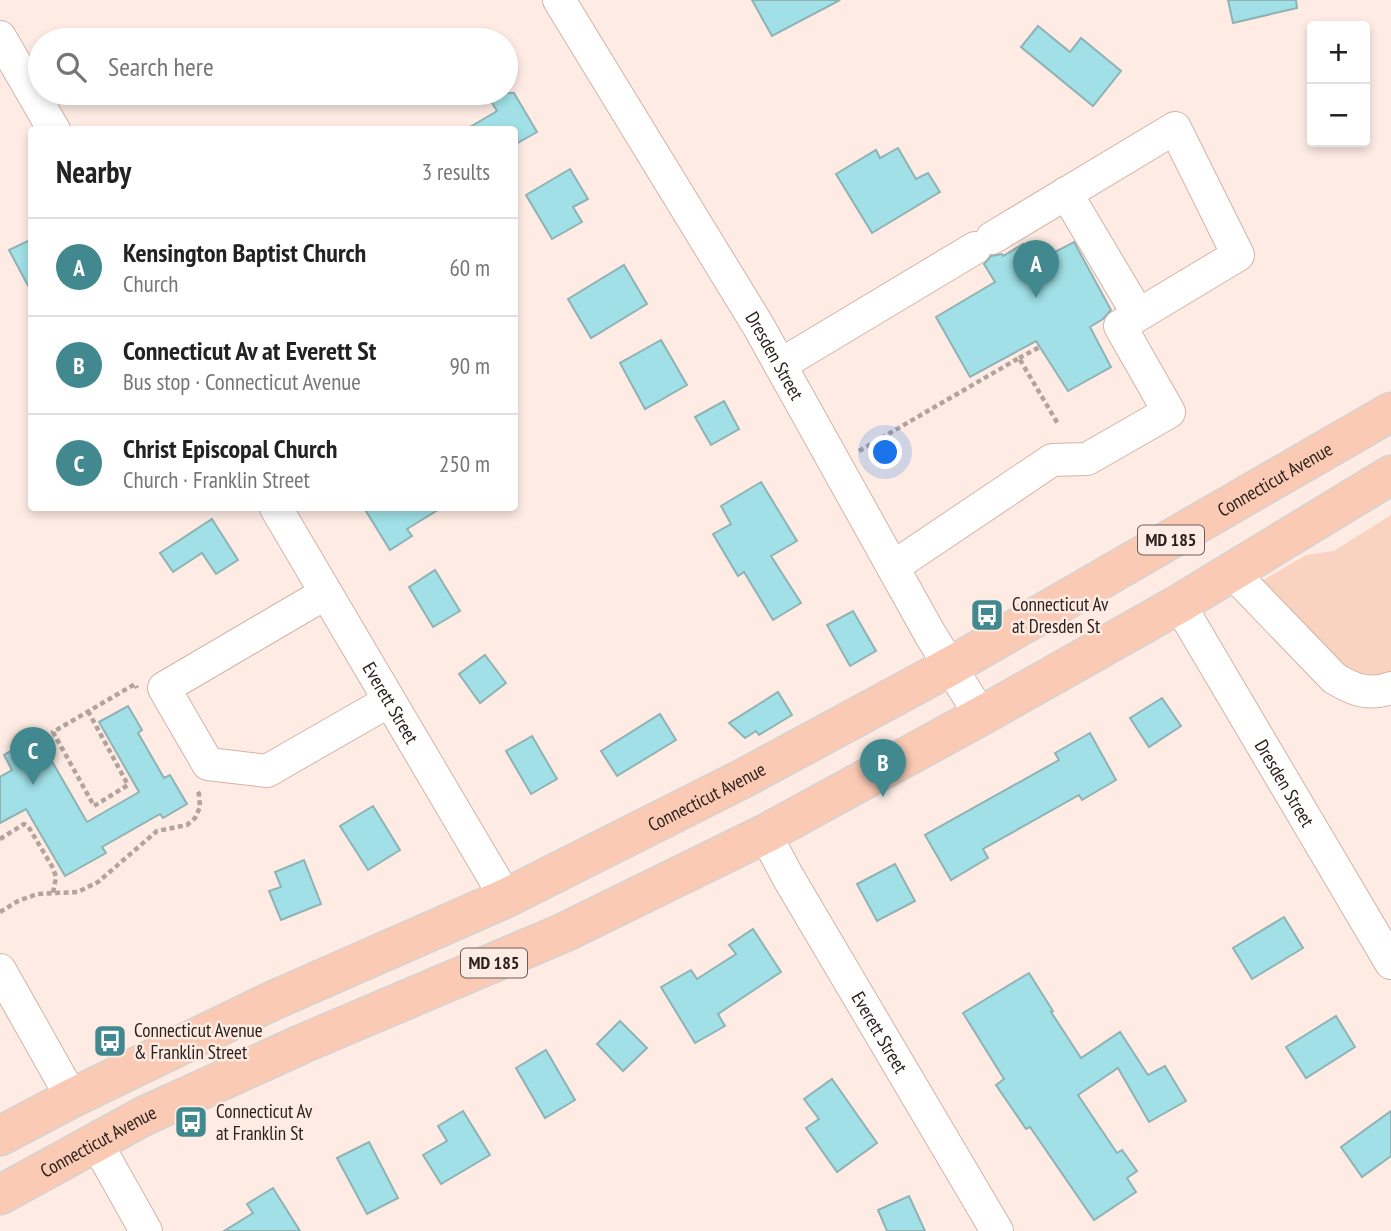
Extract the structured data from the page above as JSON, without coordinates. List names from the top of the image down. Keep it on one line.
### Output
{"streets":{"main road":["Connecticut Avenue","MD 185"],"street":["Dresden Street","Everett Street"]},"crossings":[["Dresden Street","Connecticut Avenue"],["Connecticut Avenue","Everett Street"]],"places":{"bus stop":["Connecticut Av at Dresden St","Connecticut Avenue & Franklin Street","Connecticut Av at Franklin St"]},"page":{"map_buttons":["+","−"],"search":"Search here","heading":["Nearby","3 results"],"list":[{"mark":"A","name":"Kensington Baptist Church","note":"Church","value":"60 m"},{"mark":"B","name":"Connecticut Av at Everett St","note":"Bus stop · Connecticut Avenue","value":"90 m"},{"mark":"C","name":"Christ Episcopal Church","note":"Church · Franklin Street","value":"250 m"}],"pins":["A","C","B"]}}
